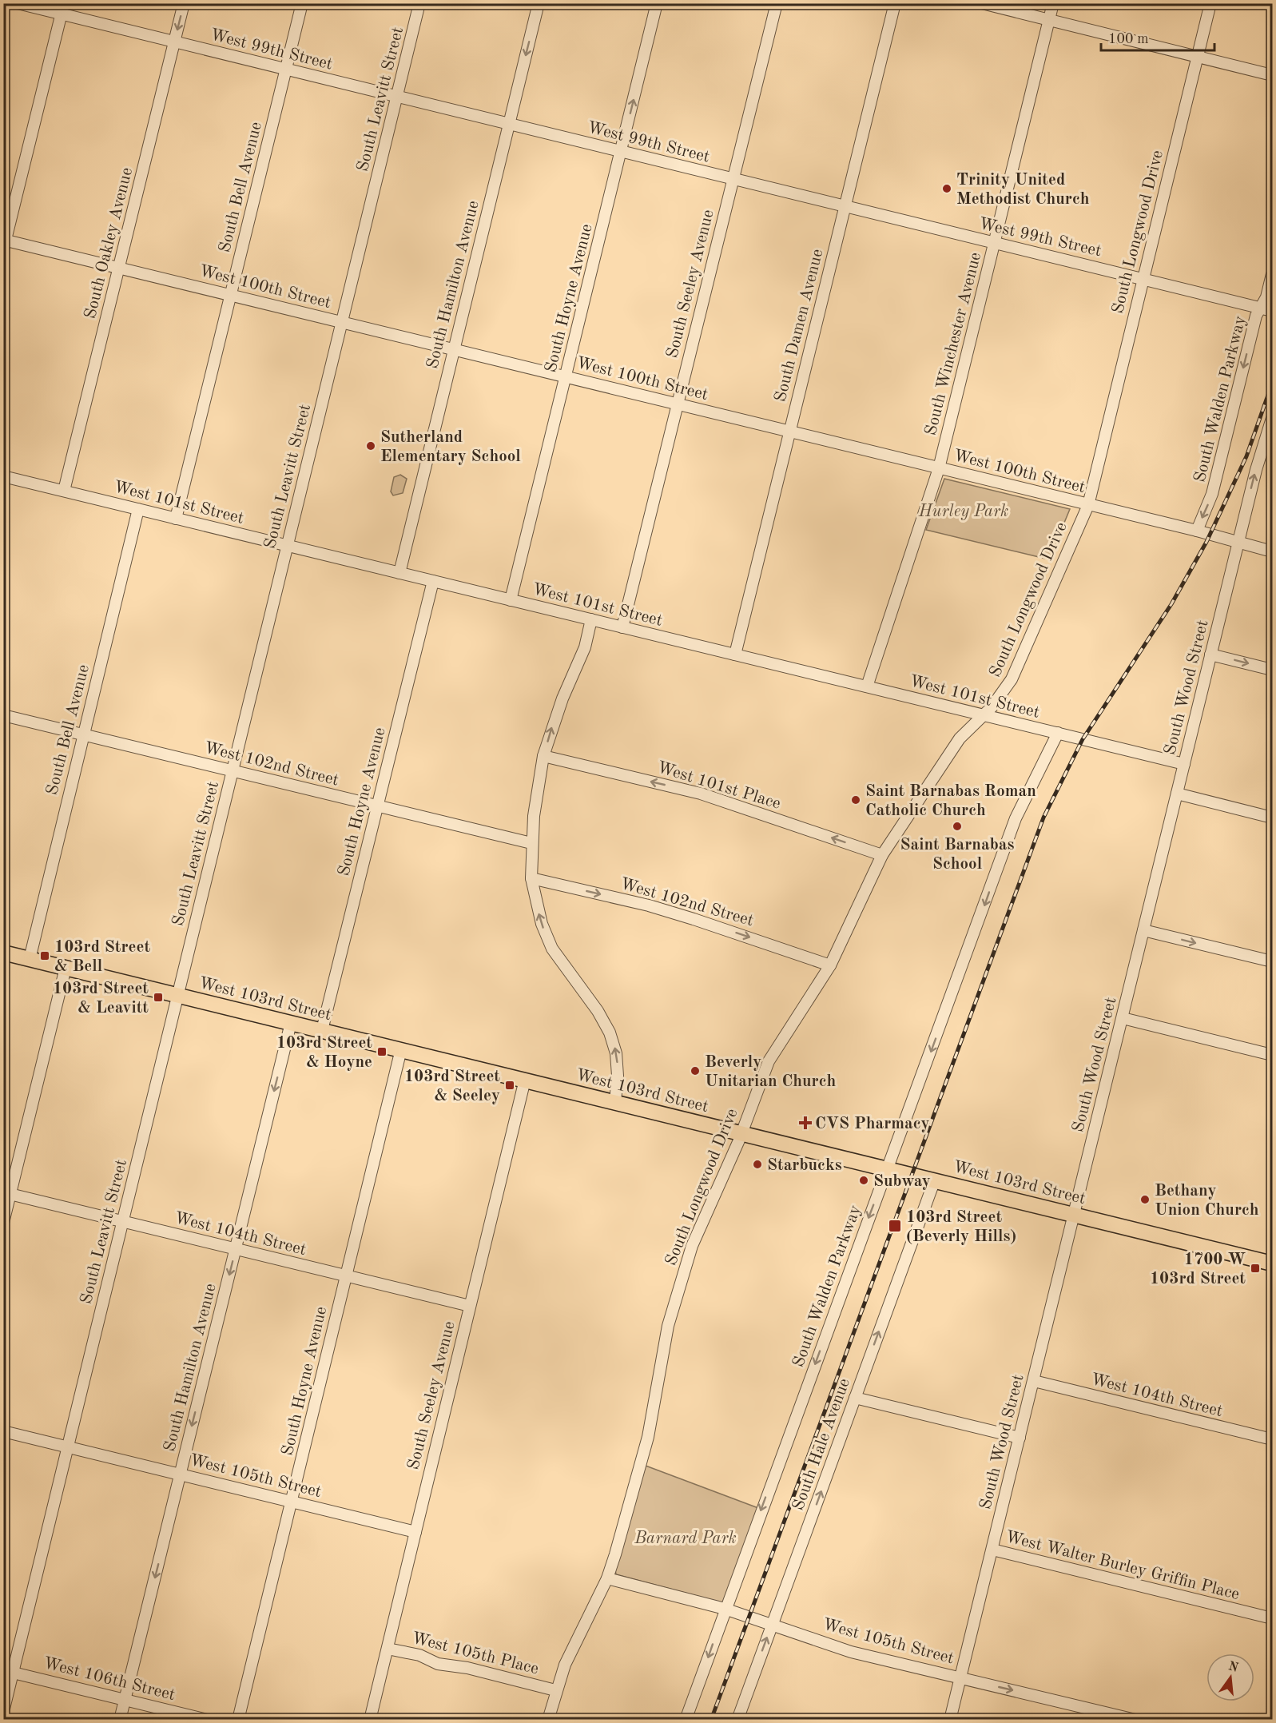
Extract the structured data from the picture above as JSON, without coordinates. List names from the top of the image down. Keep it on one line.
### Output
{"streets":{"main road":["West 103rd Street"],"street":["West 99th Street","South Leavitt Street","South Bell Avenue","South Longwood Drive","South Oakley Avenue","South Seeley Avenue","South Hamilton Avenue","West 100th Street","South Hoyne Avenue","South Damen Avenue","South Winchester Avenue","South Walden Parkway","West 101st Street","South Wood Street","West 102nd Street","West 101st Place","West 104th Street","South Hale Avenue","West 105th Street","West Walter Burley Griffin Place","West 105th Place","West 106th Street"]},"crossings":[["West 99th Street","South Leavitt Street"],["West 99th Street","South Bell Avenue"],["West 99th Street","South Longwood Drive"],["West 99th Street","South Oakley Avenue"],["West 99th Street","South Seeley Avenue"],["West 99th Street","South Hamilton Avenue"],["West 99th Street","South Hoyne Avenue"],["West 99th Street","South Damen Avenue"],["West 99th Street","South Winchester Avenue"],["West 99th Street","South Walden Parkway"],["South Leavitt Street","West 100th Street"],["South Leavitt Street","West 101st Street"],["South Leavitt Street","West 102nd Street"],["South Leavitt Street","West 103rd Street"],["South Leavitt Street","West 104th Street"],["South Leavitt Street","West 105th Street"],["South Leavitt Street","West 106th Street"],["South Bell Avenue","West 100th Street"],["South Bell Avenue","West 101st Street"],["South Bell Avenue","West 102nd Street"],["South Bell Avenue","West 103rd Street"],["South Longwood Drive","West 100th Street"],["South Longwood Drive","West 101st Street"],["South Longwood Drive","West 102nd Street"],["South Longwood Drive","West 101st Place"],["South Longwood Drive","West 103rd Street"],["South Longwood Drive","West 105th Street"],["South Longwood Drive","West 105th Place"],["South Oakley Avenue","West 100th Street"],["South Oakley Avenue","West 101st Street"],["South Seeley Avenue","West 100th Street"],["South Seeley Avenue","West 101st Street"],["South Seeley Avenue","West 103rd Street"],["South Seeley Avenue","West 104th Street"],["South Seeley Avenue","West 105th Street"],["South Seeley Avenue","West 105th Place"],["South Hamilton Avenue","West 100th Street"],["South Hamilton Avenue","West 101st Street"],["South Hamilton Avenue","West 103rd Street"],["South Hamilton Avenue","West 104th Street"],["South Hamilton Avenue","West 105th Street"],["South Hamilton Avenue","West 106th Street"],["West 100th Street","South Hoyne Avenue"],["West 100th Street","South Damen Avenue"],["West 100th Street","South Winchester Avenue"],["West 100th Street","South Walden Parkway"],["West 100th Street","South Wood Street"],["South Hoyne Avenue","West 101st Street"],["South Hoyne Avenue","West 102nd Street"],["South Hoyne Avenue","West 103rd Street"],["South Hoyne Avenue","West 104th Street"],["South Hoyne Avenue","West 105th Street"],["South Damen Avenue","West 101st Street"],["South Winchester Avenue","West 101st Street"],["South Walden Parkway","West 101st Street"],["South Walden Parkway","West 103rd Street"],["South Walden Parkway","West 105th Street"],["West 101st Street","South Wood Street"],["South Wood Street","West 103rd Street"],["South Wood Street","West 104th Street"],["South Wood Street","West 105th Street"],["South Wood Street","West Walter Burley Griffin Place"],["West 103rd Street","South Hale Avenue"],["South Hale Avenue","West 105th Street"]],"one_way":["South Hamilton Avenue","South Walden Parkway","West 102nd Street","West 101st Place","South Hale Avenue"],"parks":["Hurley Park","Barnard Park"],"places":{"other":["Trinity United Methodist Church","Sutherland Elementary School","Saint Barnabas Roman Catholic Church","Saint Barnabas School","Beverly Unitarian Church","Starbucks","Subway","Bethany Union Church"],"transit":["103rd Street & Bell","103rd Street & Leavitt","103rd Street & Hoyne","103rd Street & Seeley","103rd Street (Beverly Hills)","1700 W 103rd Street"],"health":["CVS Pharmacy"]},"scale_bar":"100 m","north":"top"}
